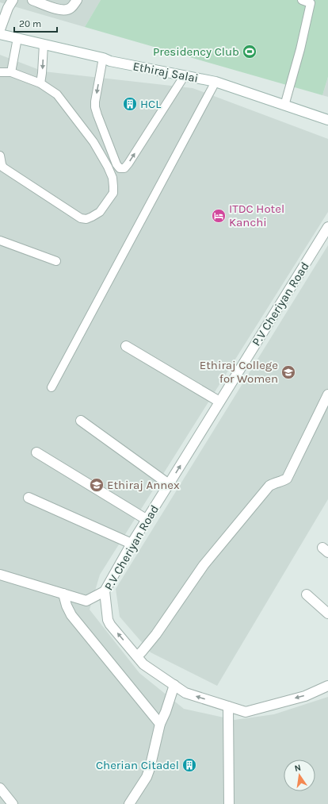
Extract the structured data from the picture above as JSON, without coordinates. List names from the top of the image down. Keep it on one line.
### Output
{"streets":{"street":["Ethiraj Salai","P.V Cheriyan Road"]},"places":{"sports":["Presidency Club"],"building":["HCL","Cherian Citadel"],"hotel":["ITDC Hotel Kanchi"],"school or university":["Ethiraj College for Women","Ethiraj Annex"]},"scale_bar":"20 m","north":"top"}
